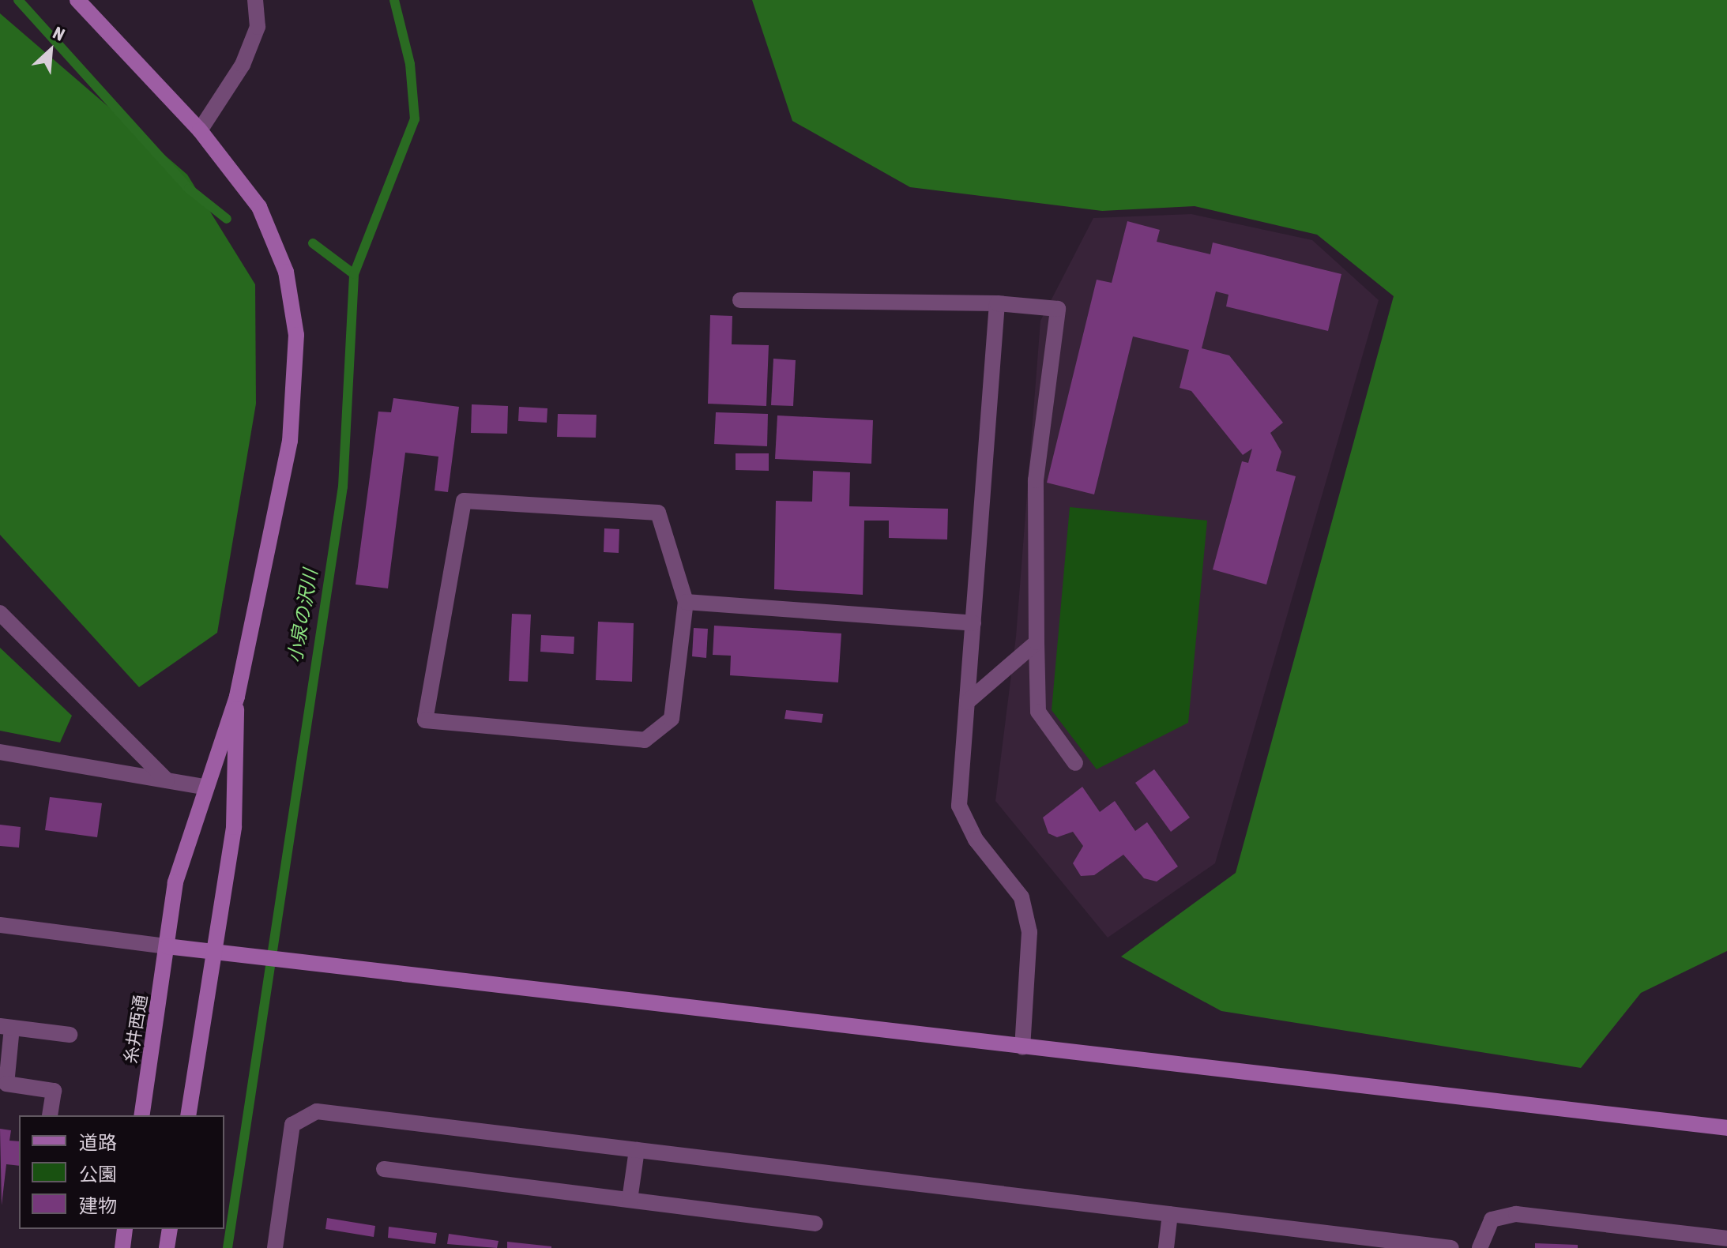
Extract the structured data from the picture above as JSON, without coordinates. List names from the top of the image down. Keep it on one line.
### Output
{"streets":{"street":["糸井西通"]},"water":["小泉の沢川"],"legend":["道路","公園","建物"],"north":"top right"}
